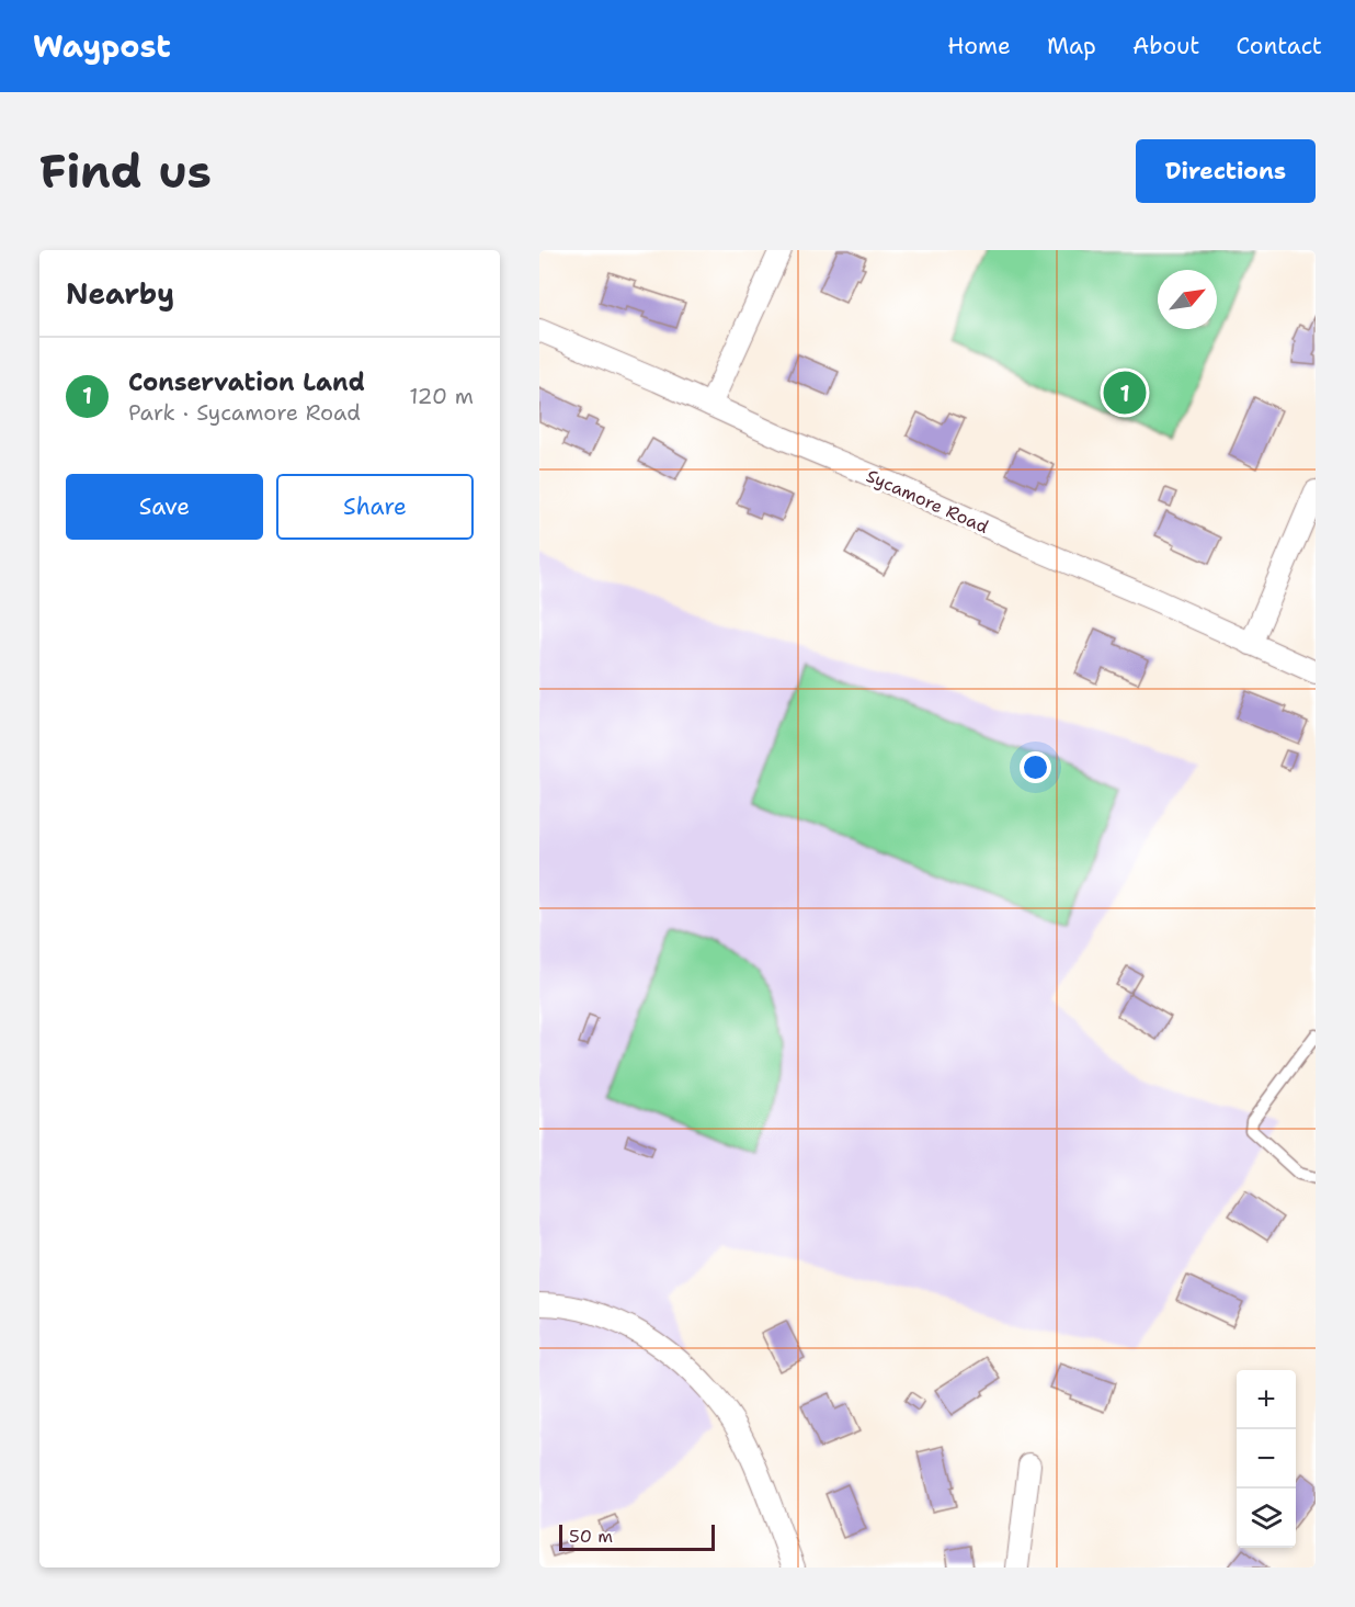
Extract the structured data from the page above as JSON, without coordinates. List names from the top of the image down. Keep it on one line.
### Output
{"streets":{"street":["Sycamore Road"]},"scale_bar":"50 m","north":"top right","page":{"header":"Waypost","nav":["Home","Map","About","Contact"],"buttons":["Directions",["Save","Share"]],"title":"Find us","heading":"Nearby","list":[{"mark":"1","name":"Conservation Land","note":"Park · Sycamore Road","value":"120 m"}],"pins":"1","map_buttons":["+","−"],"scale":"50 m"}}
